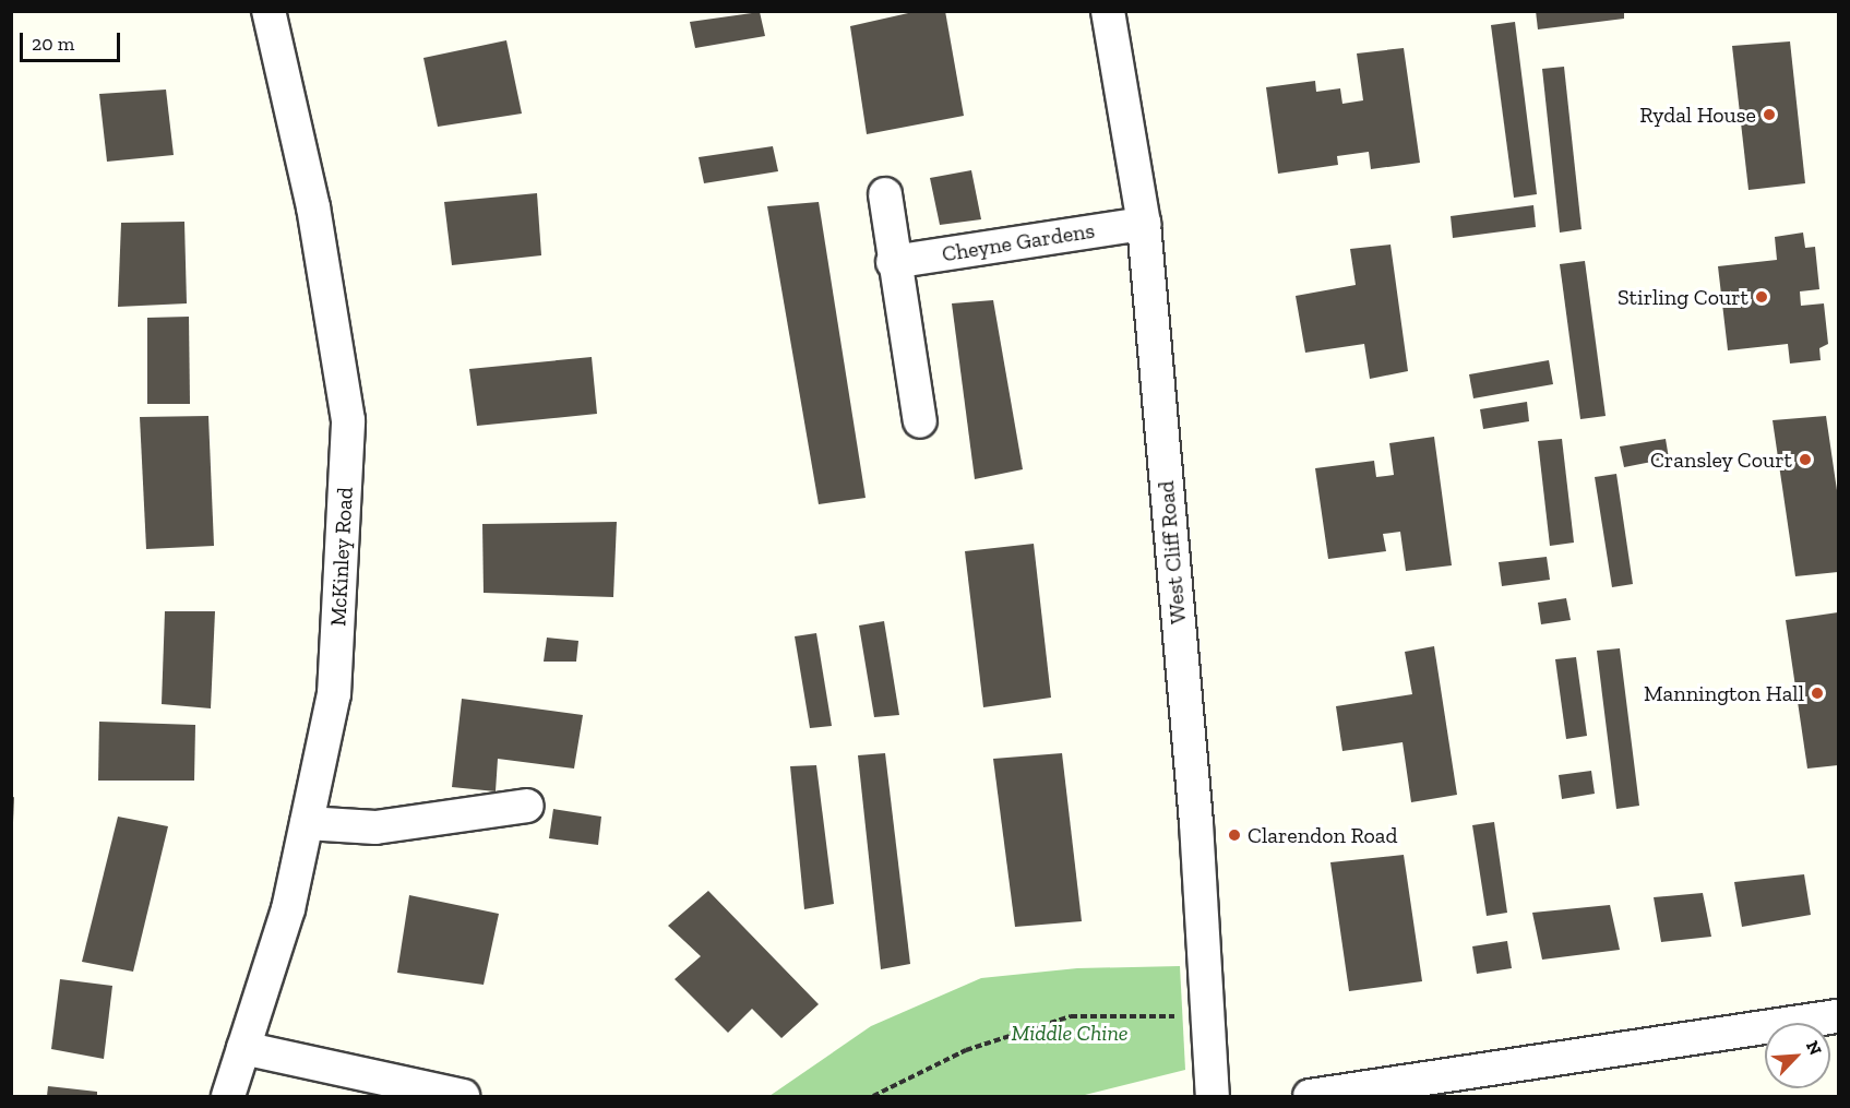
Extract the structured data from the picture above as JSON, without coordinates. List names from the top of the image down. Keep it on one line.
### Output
{"streets":{"street":["Cheyne Gardens","West Cliff Road","McKinley Road"]},"crossings":[["Cheyne Gardens","West Cliff Road"]],"parks":["Middle Chine"],"places":["Rydal House","Stirling Court","Cransley Court","Mannington Hall","Clarendon Road"],"scale_bar":"20 m","north":"top right"}
